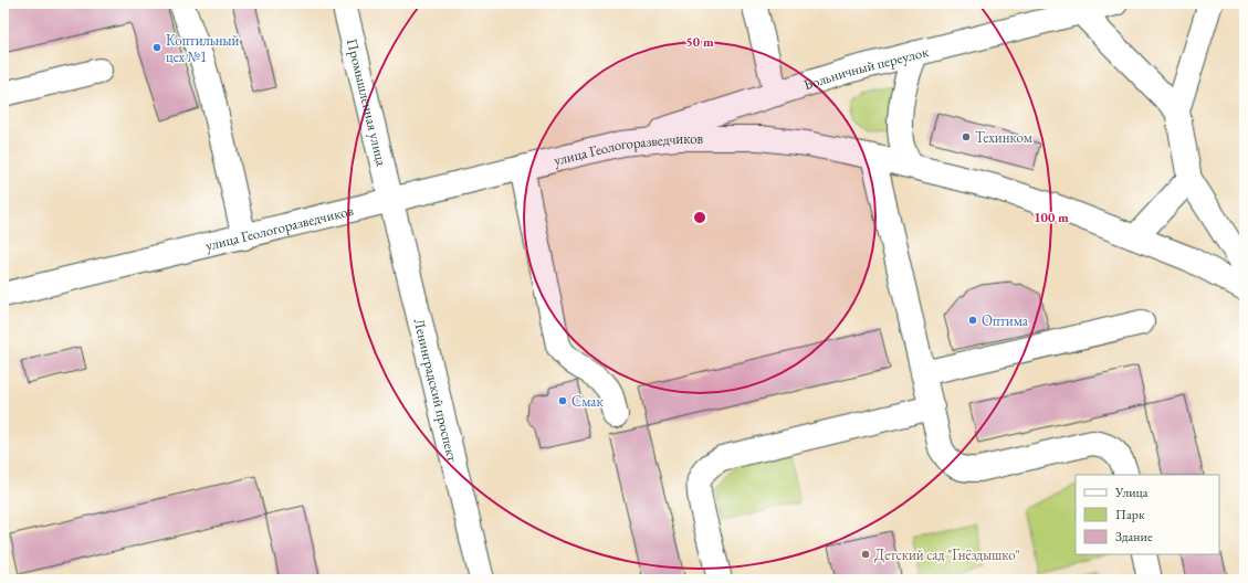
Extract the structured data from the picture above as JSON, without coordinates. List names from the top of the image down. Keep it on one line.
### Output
{"streets":{"street":["Больничный переулок","Промышленная улица","улица Геологоразведчиков","Ленинградский проспект"]},"crossings":[["Больничный переулок","улица Геологоразведчиков"],["Промышленная улица","улица Геологоразведчиков"],["Промышленная улица","Ленинградский проспект"],["улица Геологоразведчиков","Ленинградский проспект"]],"places":["Коптильный цех №1","Техинком","Оптима","Смак","Детский сад \"Гнёздышко\""],"legend":["Улица","Парк","Здание"],"rings":["50 m","100 m"]}
